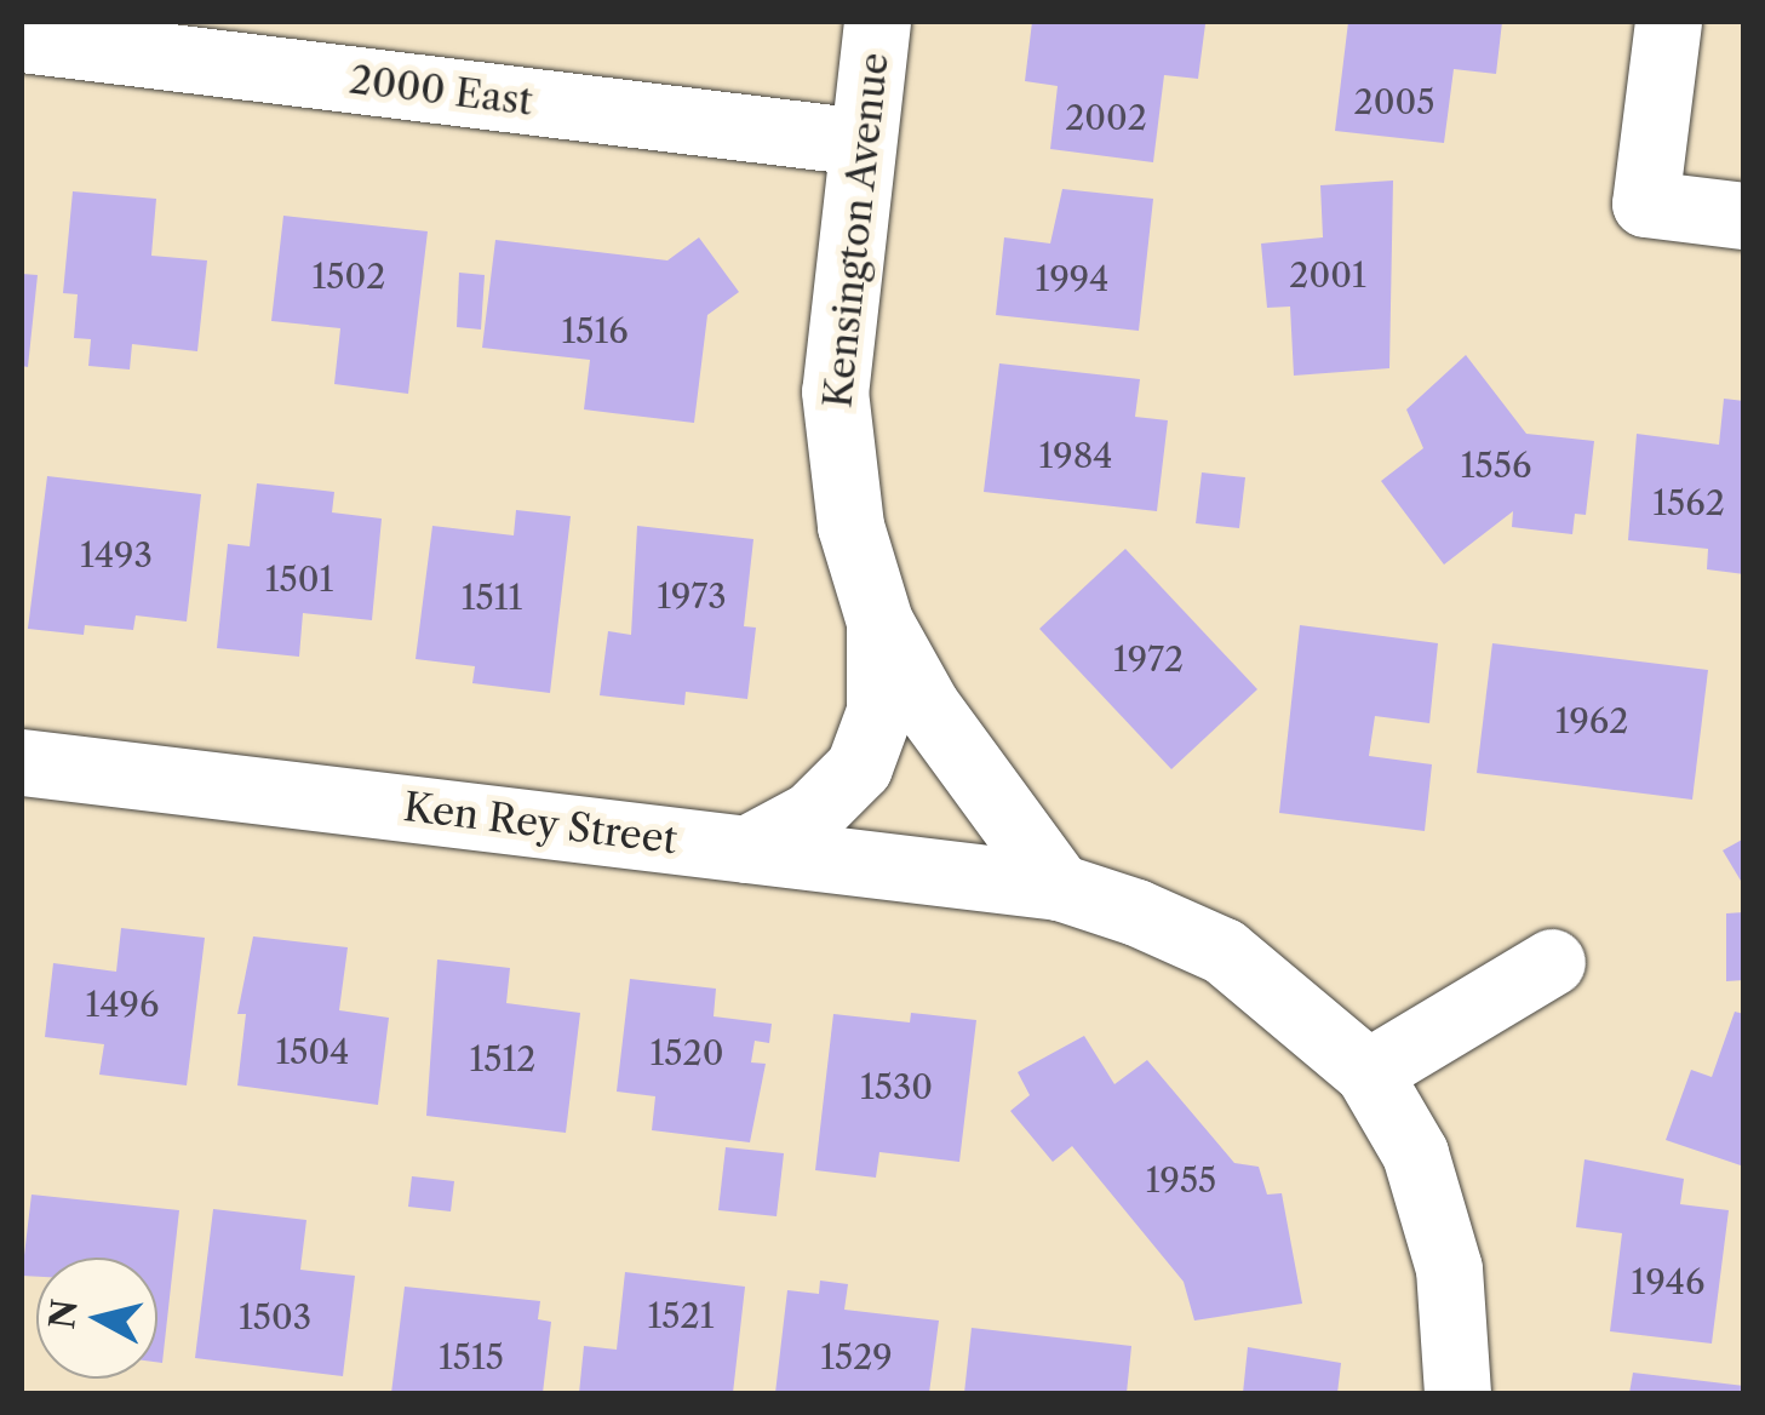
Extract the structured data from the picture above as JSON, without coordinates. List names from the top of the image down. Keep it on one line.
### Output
{"streets":{"street":["2000 East","Kensington Avenue","Ken Rey Street"]},"crossings":[["2000 East","Kensington Avenue"],["Kensington Avenue","Ken Rey Street"]],"house_numbers":["2005","2002","2001","1502","1994","1516","1984","1556","1562","1493","1501","1973","1511","1972","1962","1496","1504","1520","1512","1530","1955","1946","1521","1503","1515","1529"],"north":"left"}
